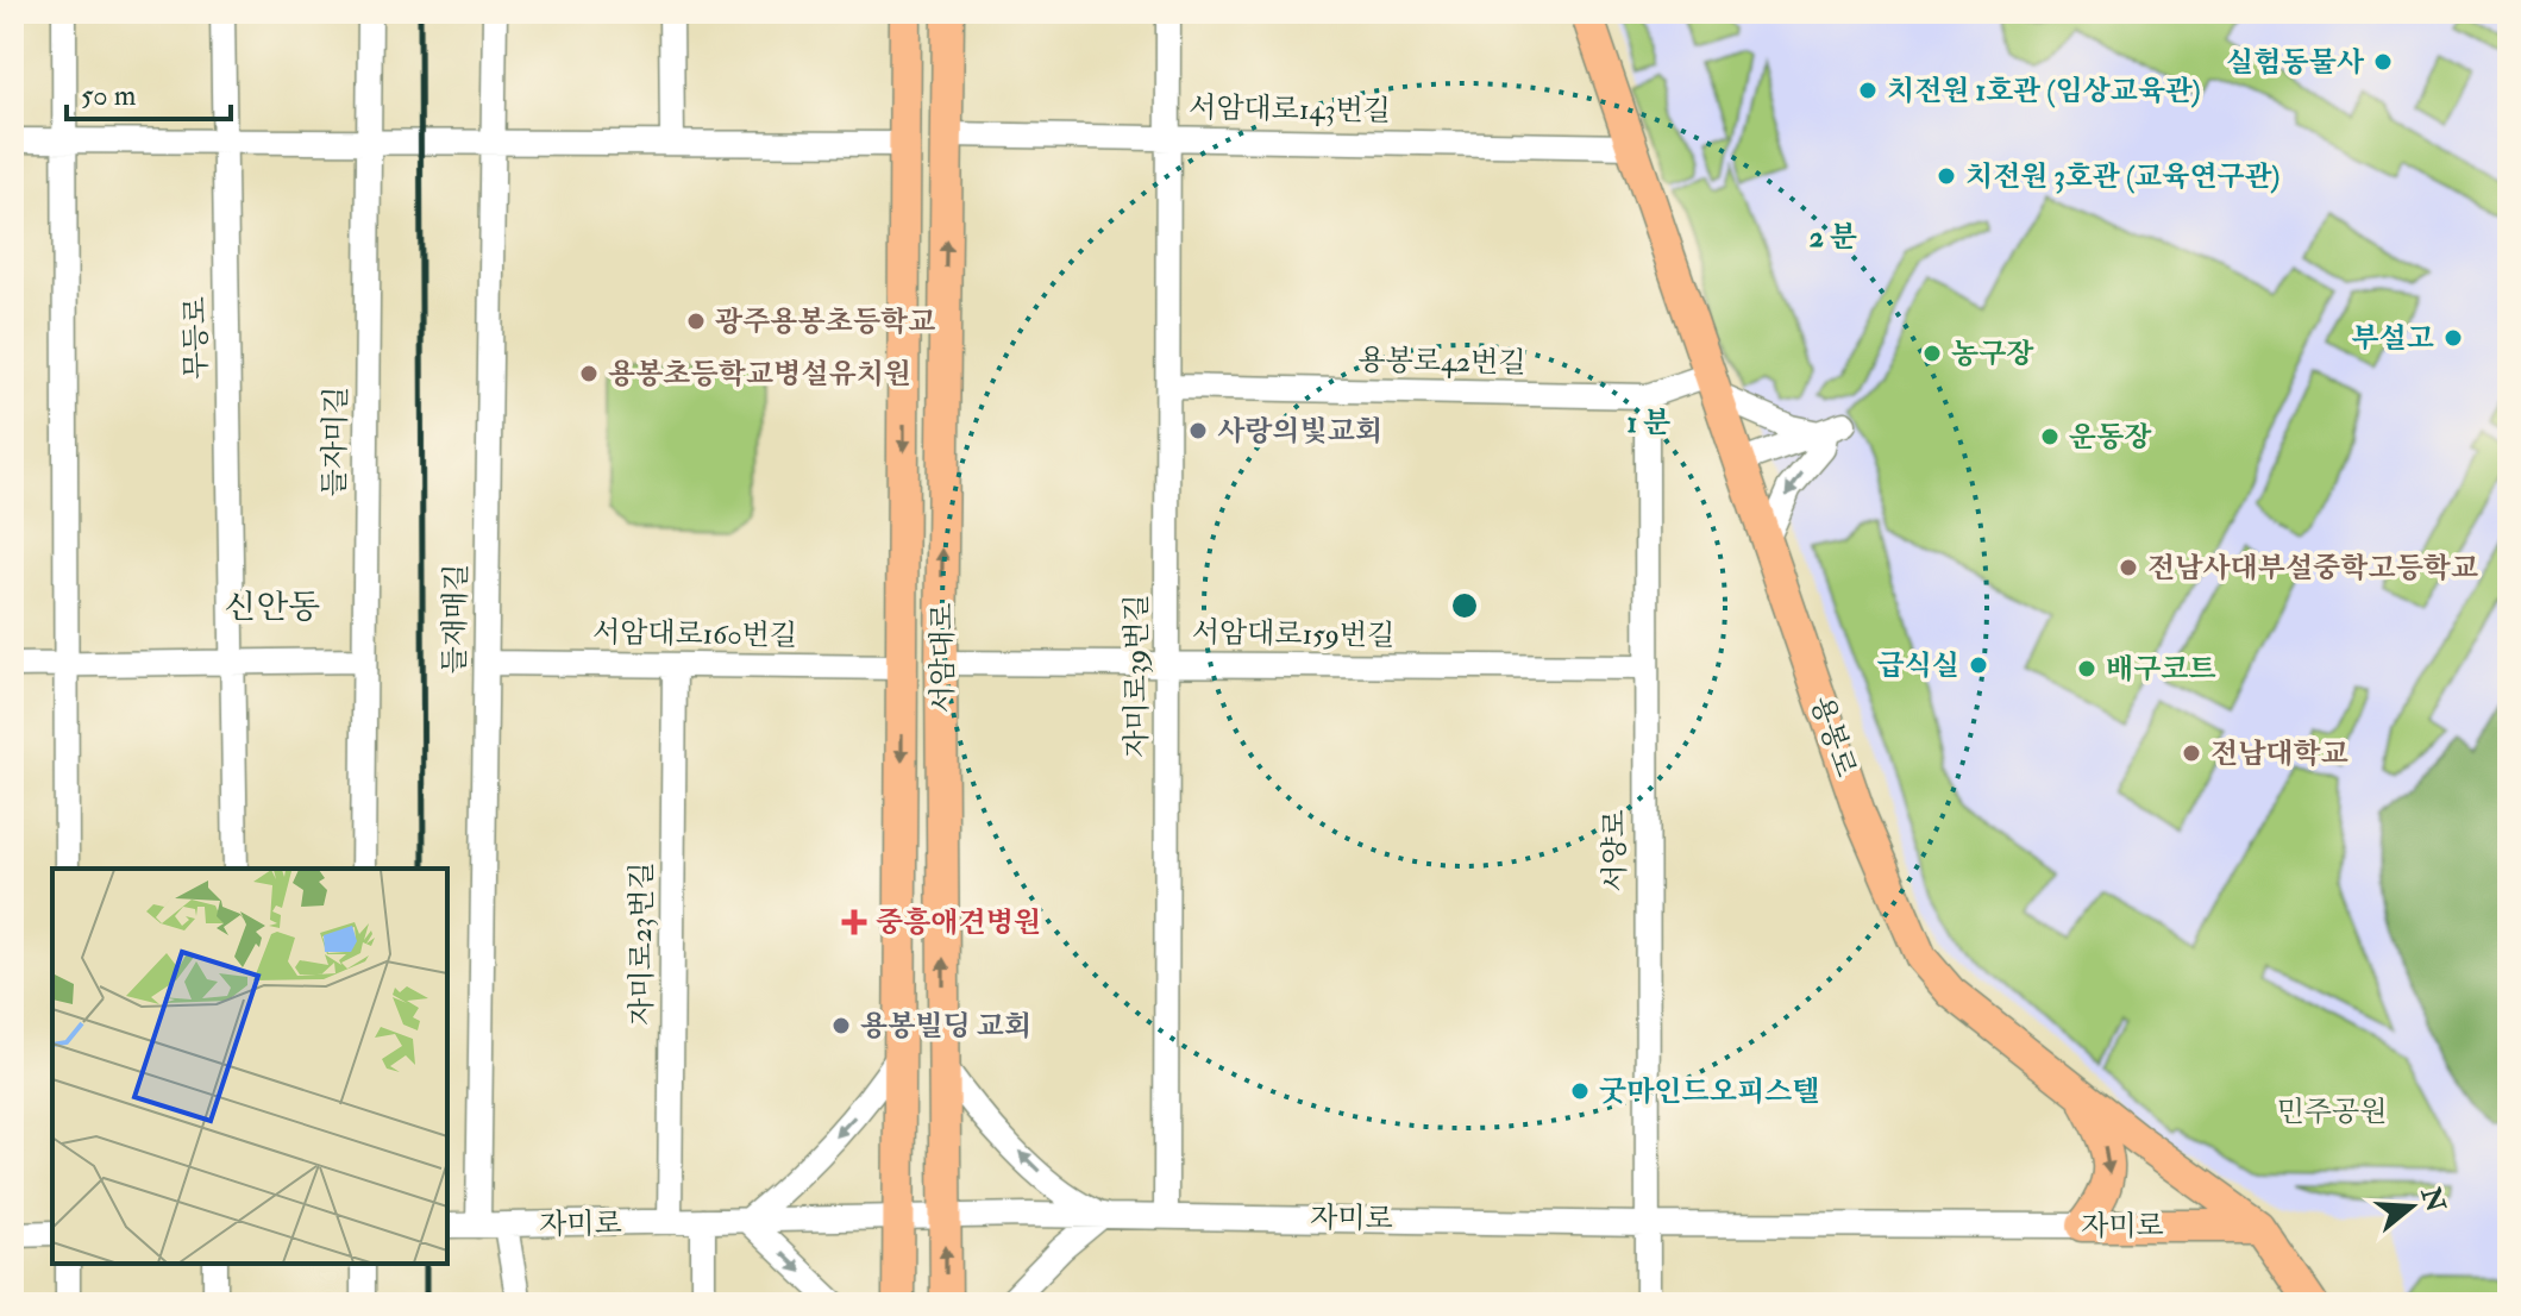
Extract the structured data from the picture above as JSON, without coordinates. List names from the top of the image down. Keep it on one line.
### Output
{"streets":{"main road":["서암대로","용봉로","자미로"],"street":["서암대로143번길","무등로","용봉로42번길","들자미길","들재매길","서암대로160번길","서암대로159번길","자미로39번길","서양로","자미로23번길"]},"crossings":[["서암대로143번길","서암대로"],["서암대로143번길","자미로39번길"],["서암대로143번길","용봉로"],["용봉로42번길","자미로39번길"],["용봉로42번길","용봉로"],["용봉로42번길","서양로"],["들재매길","서암대로160번길"],["들재매길","자미로"],["서암대로160번길","서암대로"],["서암대로160번길","자미로23번길"],["서암대로159번길","서암대로"],["서암대로159번길","자미로39번길"],["서암대로159번길","서양로"],["서암대로","자미로"],["자미로39번길","자미로"],["용봉로","자미로"],["서양로","자미로"],["자미로23번길","자미로"]],"districts":["신안동"],"parks":["민주공원"],"places":{"other":["실험동물사","치전원 1호관 (임상교육관)","치전원 3호관 (교육연구관)","광주용봉초등학교","부설고","농구장","용봉초등학교병설유치원","사랑의빛교회","운동장","전남사대부설중학고등학교","급식실","배구코트","전남대학교","용봉빌딩 교회","굿마인드오피스텔"],"health":["중흥애견병원"]},"scale_bar":"50 m","north":"right","rings":["2 분","1 분"]}
